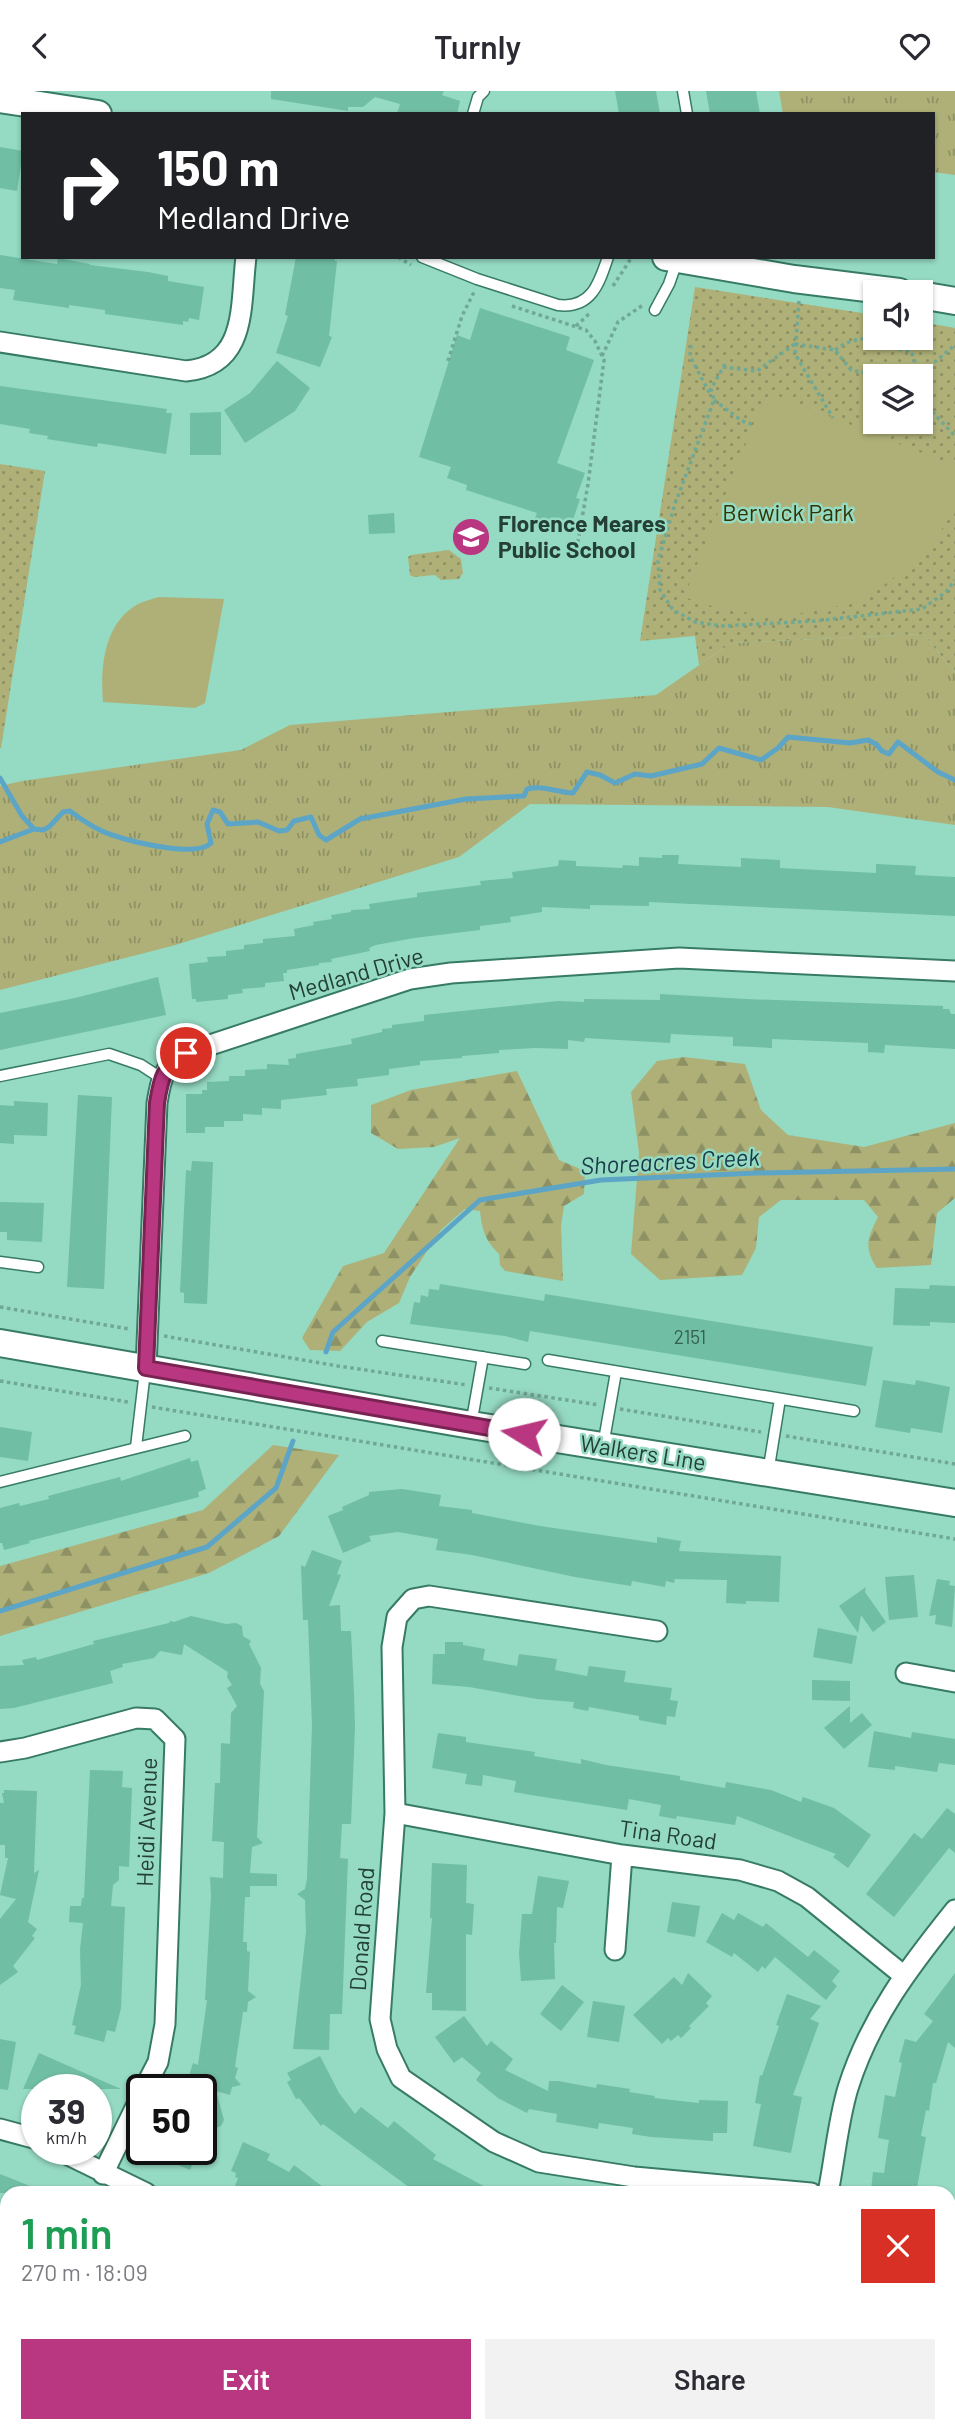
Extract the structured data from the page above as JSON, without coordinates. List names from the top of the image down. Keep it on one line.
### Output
{"streets":{"main road":["Walkers Line"],"street":["Medland Drive","Heidi Avenue","Tina Road","Donald Road"]},"crossings":[["Tina Road","Donald Road"]],"water":["Shoreacres Creek"],"parks":["Berwick Park"],"places":{"school or university":["Florence Meares Public School"]},"house_numbers":["2151"],"page":{"header":"Turnly","turn":["150 m","Medland Drive"],"speed":"39 km/h","limit":"50","heading":["1 min","270 m · 18:09"],"buttons":["Exit","Share"]}}
